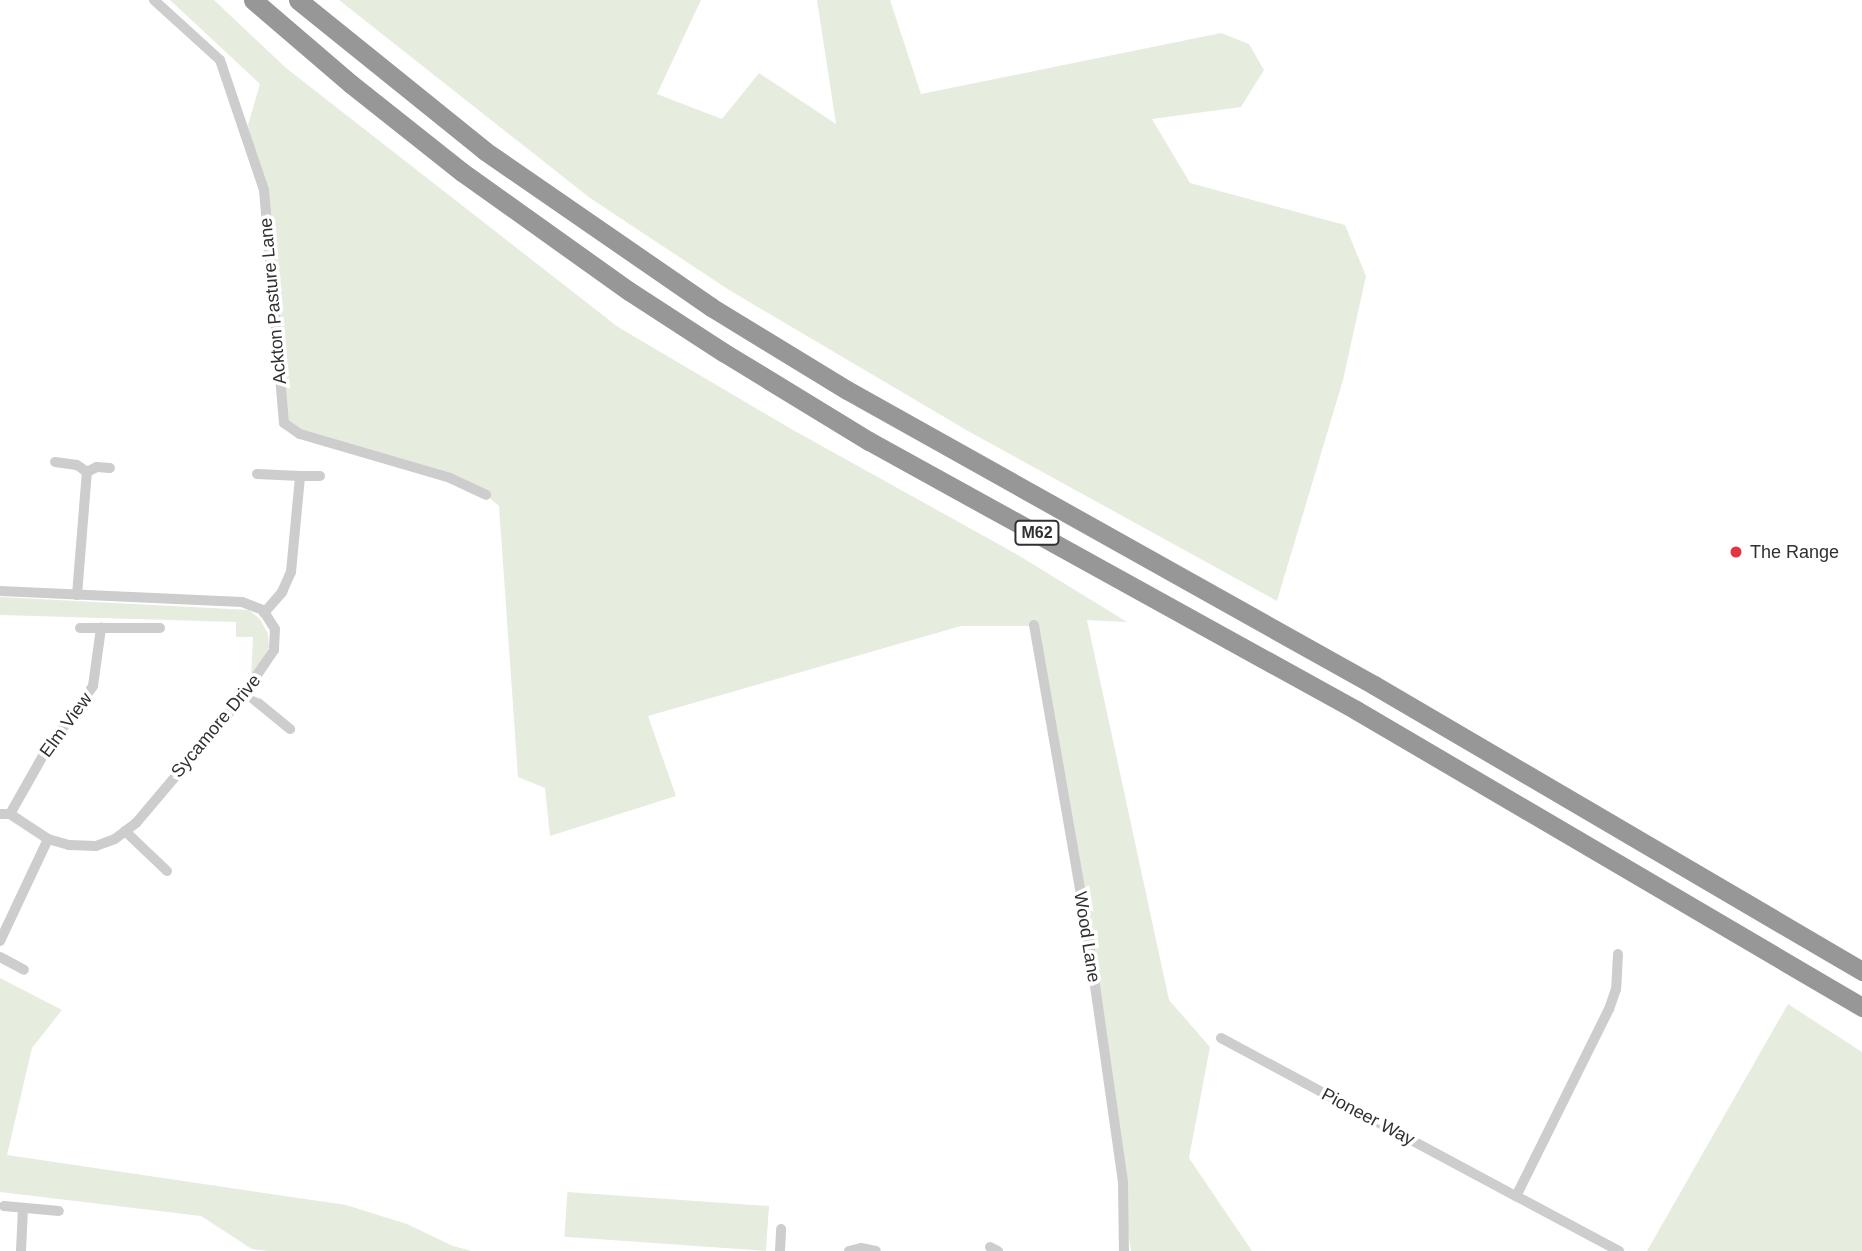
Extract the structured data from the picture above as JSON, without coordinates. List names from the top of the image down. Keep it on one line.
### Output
{"streets":{"highway":["M62"],"street":["Ackton Pasture Lane","Elm View","Sycamore Drive","Wood Lane","Pioneer Way"]},"crossings":[["Elm View","Sycamore Drive"]],"places":["The Range"]}
